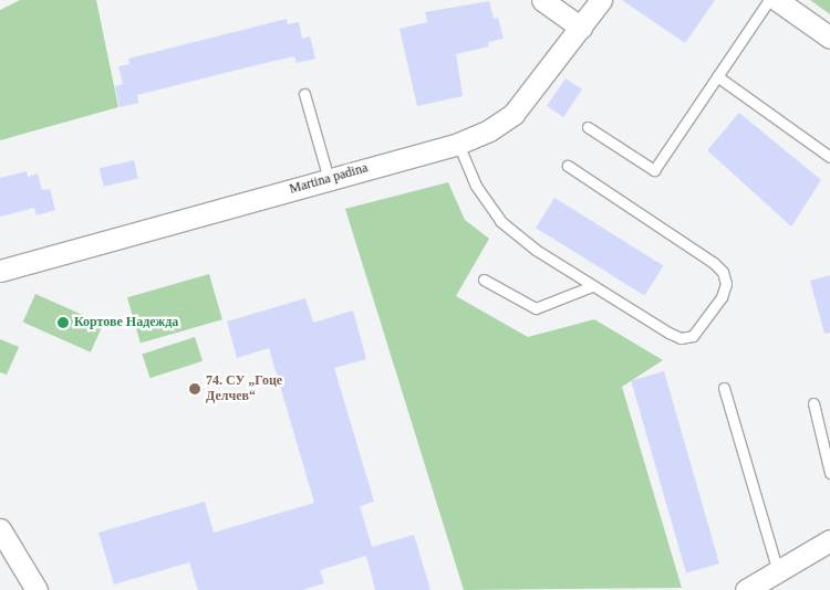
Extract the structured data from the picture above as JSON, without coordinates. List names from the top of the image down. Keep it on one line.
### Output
{"streets":{"street":["Martina padina"]},"places":["Кортове Надежда","74. СУ „Гоце Делчев“"]}
